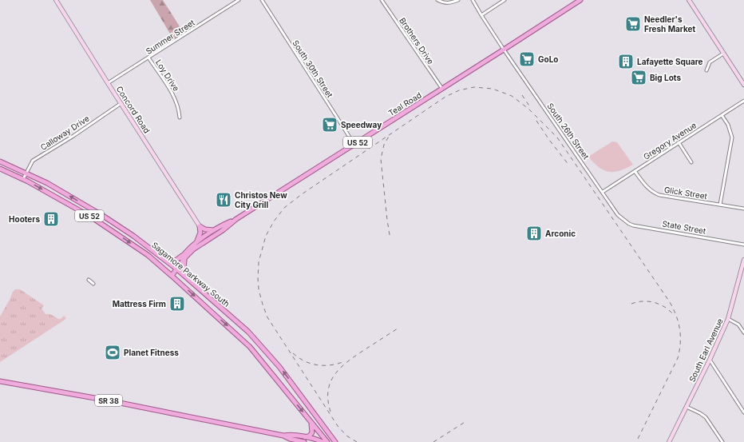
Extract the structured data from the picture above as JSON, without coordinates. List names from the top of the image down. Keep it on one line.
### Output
{"streets":{"main road":["Teal Road","US 52","Sagamore Parkway South","SR 38"],"street":["Summer Street","Brothers Drive","South 30th Street","Loy Drive","Concord Road","South 26th Street","Calloway Drive","Gregory Avenue","Glick Street","State Street","South Earl Avenue"]},"crossings":[["Summer Street","Loy Drive"],["Summer Street","Concord Road"],["Brothers Drive","Teal Road"],["South 30th Street","Teal Road"],["Teal Road","South 26th Street"],["Teal Road","US 52"],["Teal Road","Sagamore Parkway South"],["Concord Road","Calloway Drive"],["South 26th Street","Gregory Avenue"],["South 26th Street","State Street"],["Calloway Drive","Sagamore Parkway South"],["Gregory Avenue","Glick Street"],["US 52","Sagamore Parkway South"]],"places":{"supermarket":["Needler's Fresh Market","GoLo","Big Lots","Speedway"],"building":["Lafayette Square","Hooters","Arconic","Mattress Firm"],"restaurant":["Christos New City Grill"],"sports":["Planet Fitness"]}}
